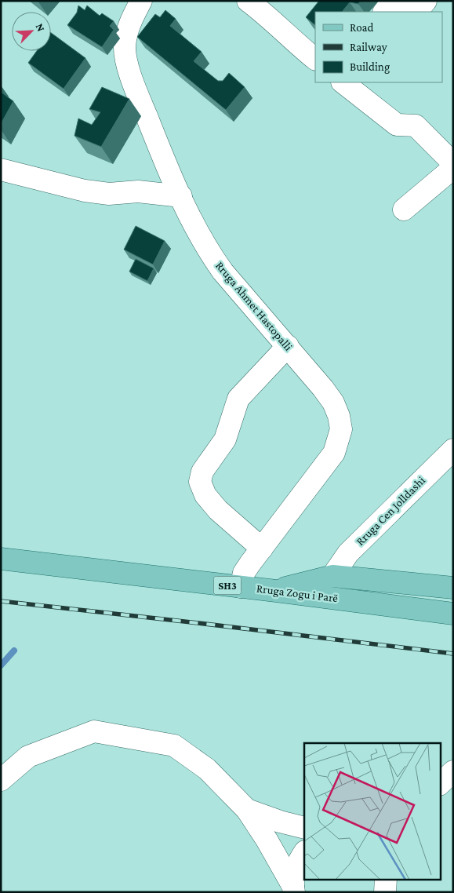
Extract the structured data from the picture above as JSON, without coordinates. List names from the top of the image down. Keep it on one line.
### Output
{"streets":{"main road":["SH3","Rruga Zogu i Parë"],"street":["Rruga Ahmet Hastopalli","Rruga Cen Jolldashi"]},"crossings":[["Rruga Ahmet Hastopalli","Rruga Zogu i Parë"]],"legend":["Road","Railway","Building"],"north":"top right"}
